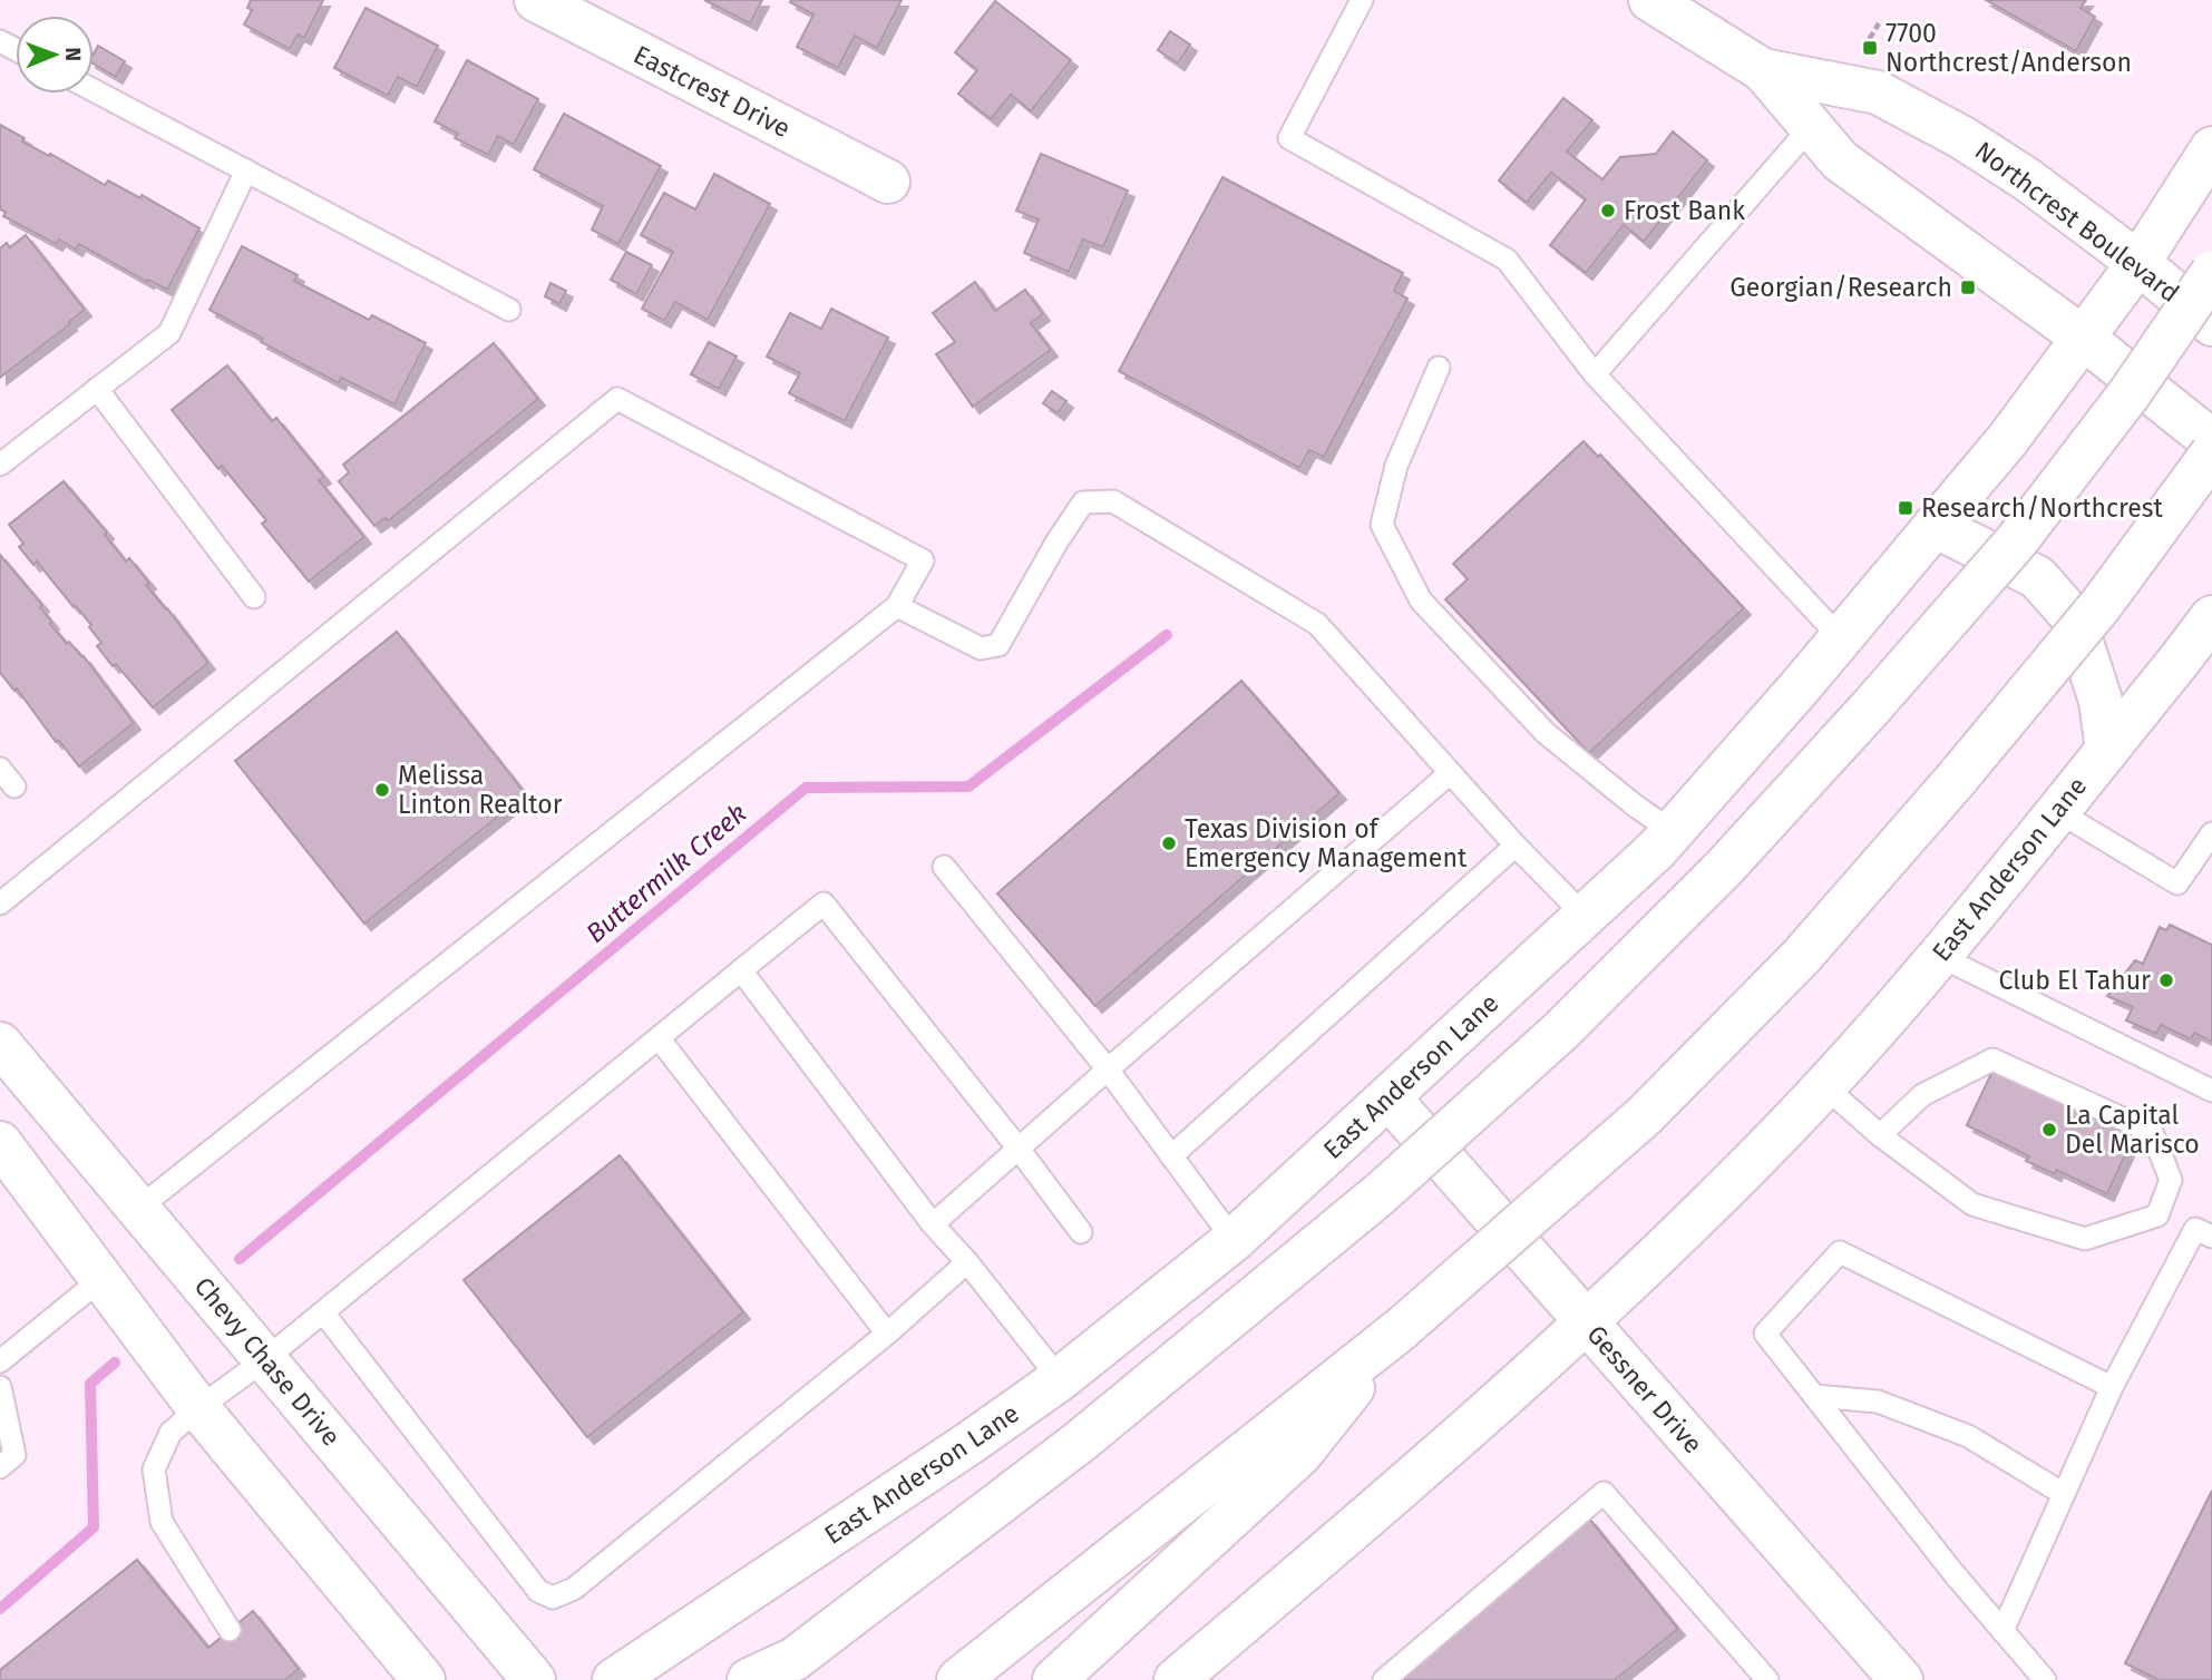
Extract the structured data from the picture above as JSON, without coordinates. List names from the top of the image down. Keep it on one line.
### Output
{"streets":{"main road":["Eastcrest Drive","Northcrest Boulevard","East Anderson Lane","Chevy Chase Drive","Gessner Drive"]},"crossings":[["Northcrest Boulevard","East Anderson Lane"],["East Anderson Lane","Gessner Drive"]],"water":["Buttermilk Creek"],"places":{"transit":["7700 Northcrest/Anderson","Georgian/Research","Research/Northcrest"],"other":["Frost Bank","Melissa Linton Realtor","Texas Division of Emergency Management","Club El Tahur","La Capital Del Marisco"]},"north":"right"}
